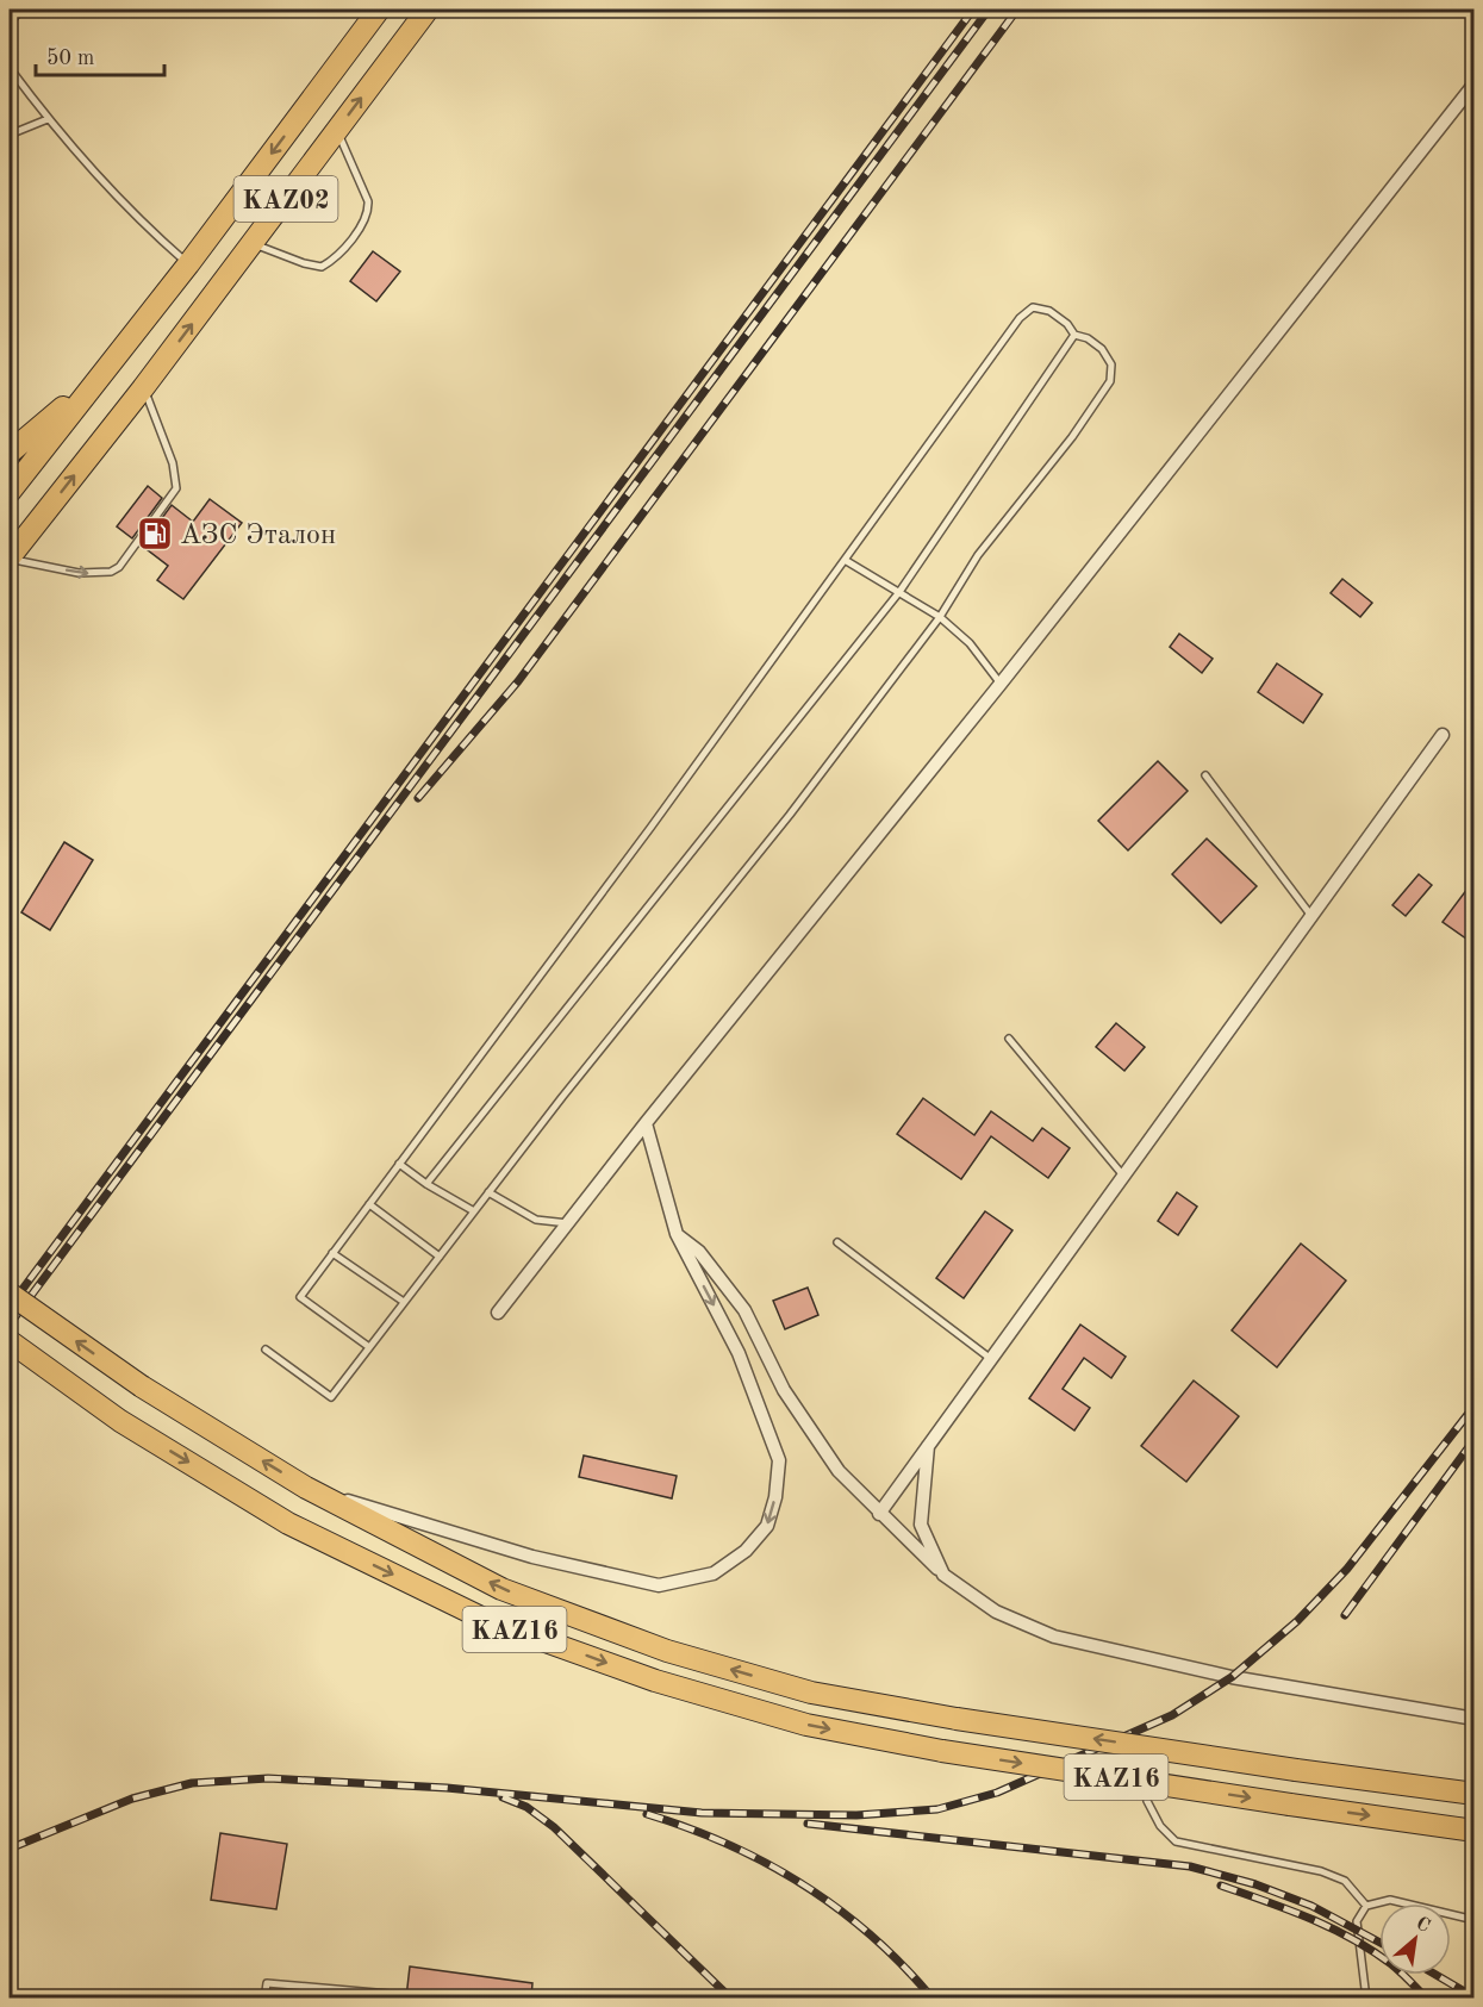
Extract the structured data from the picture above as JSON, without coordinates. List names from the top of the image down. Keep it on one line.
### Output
{"streets":{"highway":["KАZ02","KAZ16"]},"places":{"fuel station":["АЗС Эталон"]},"scale_bar":"50 m","north":"top right"}
